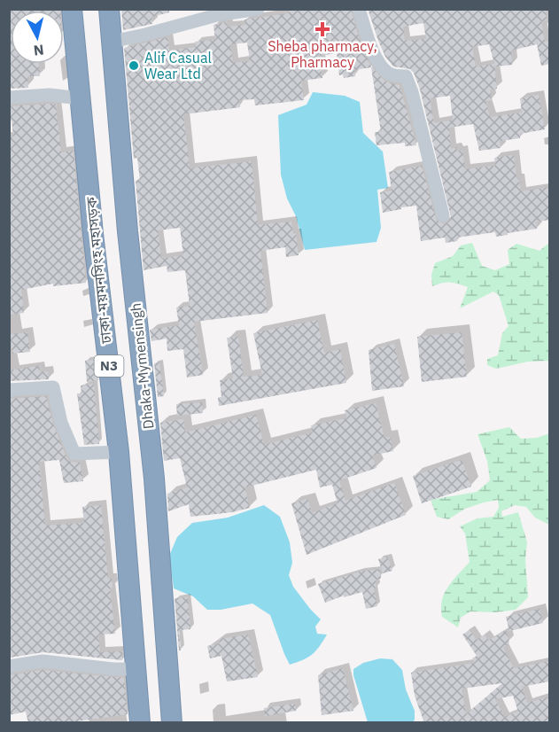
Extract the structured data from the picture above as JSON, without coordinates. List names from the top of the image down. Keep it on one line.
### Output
{"streets":{"highway":["ঢাকা-ময়মনসিংহ মহাসড়ক","N3","Dhaka-Mymensingh"]},"places":{"health":["Sheba pharmacy, Pharmacy"],"other":["Alif Casual Wear Ltd"]},"north":"bottom"}
